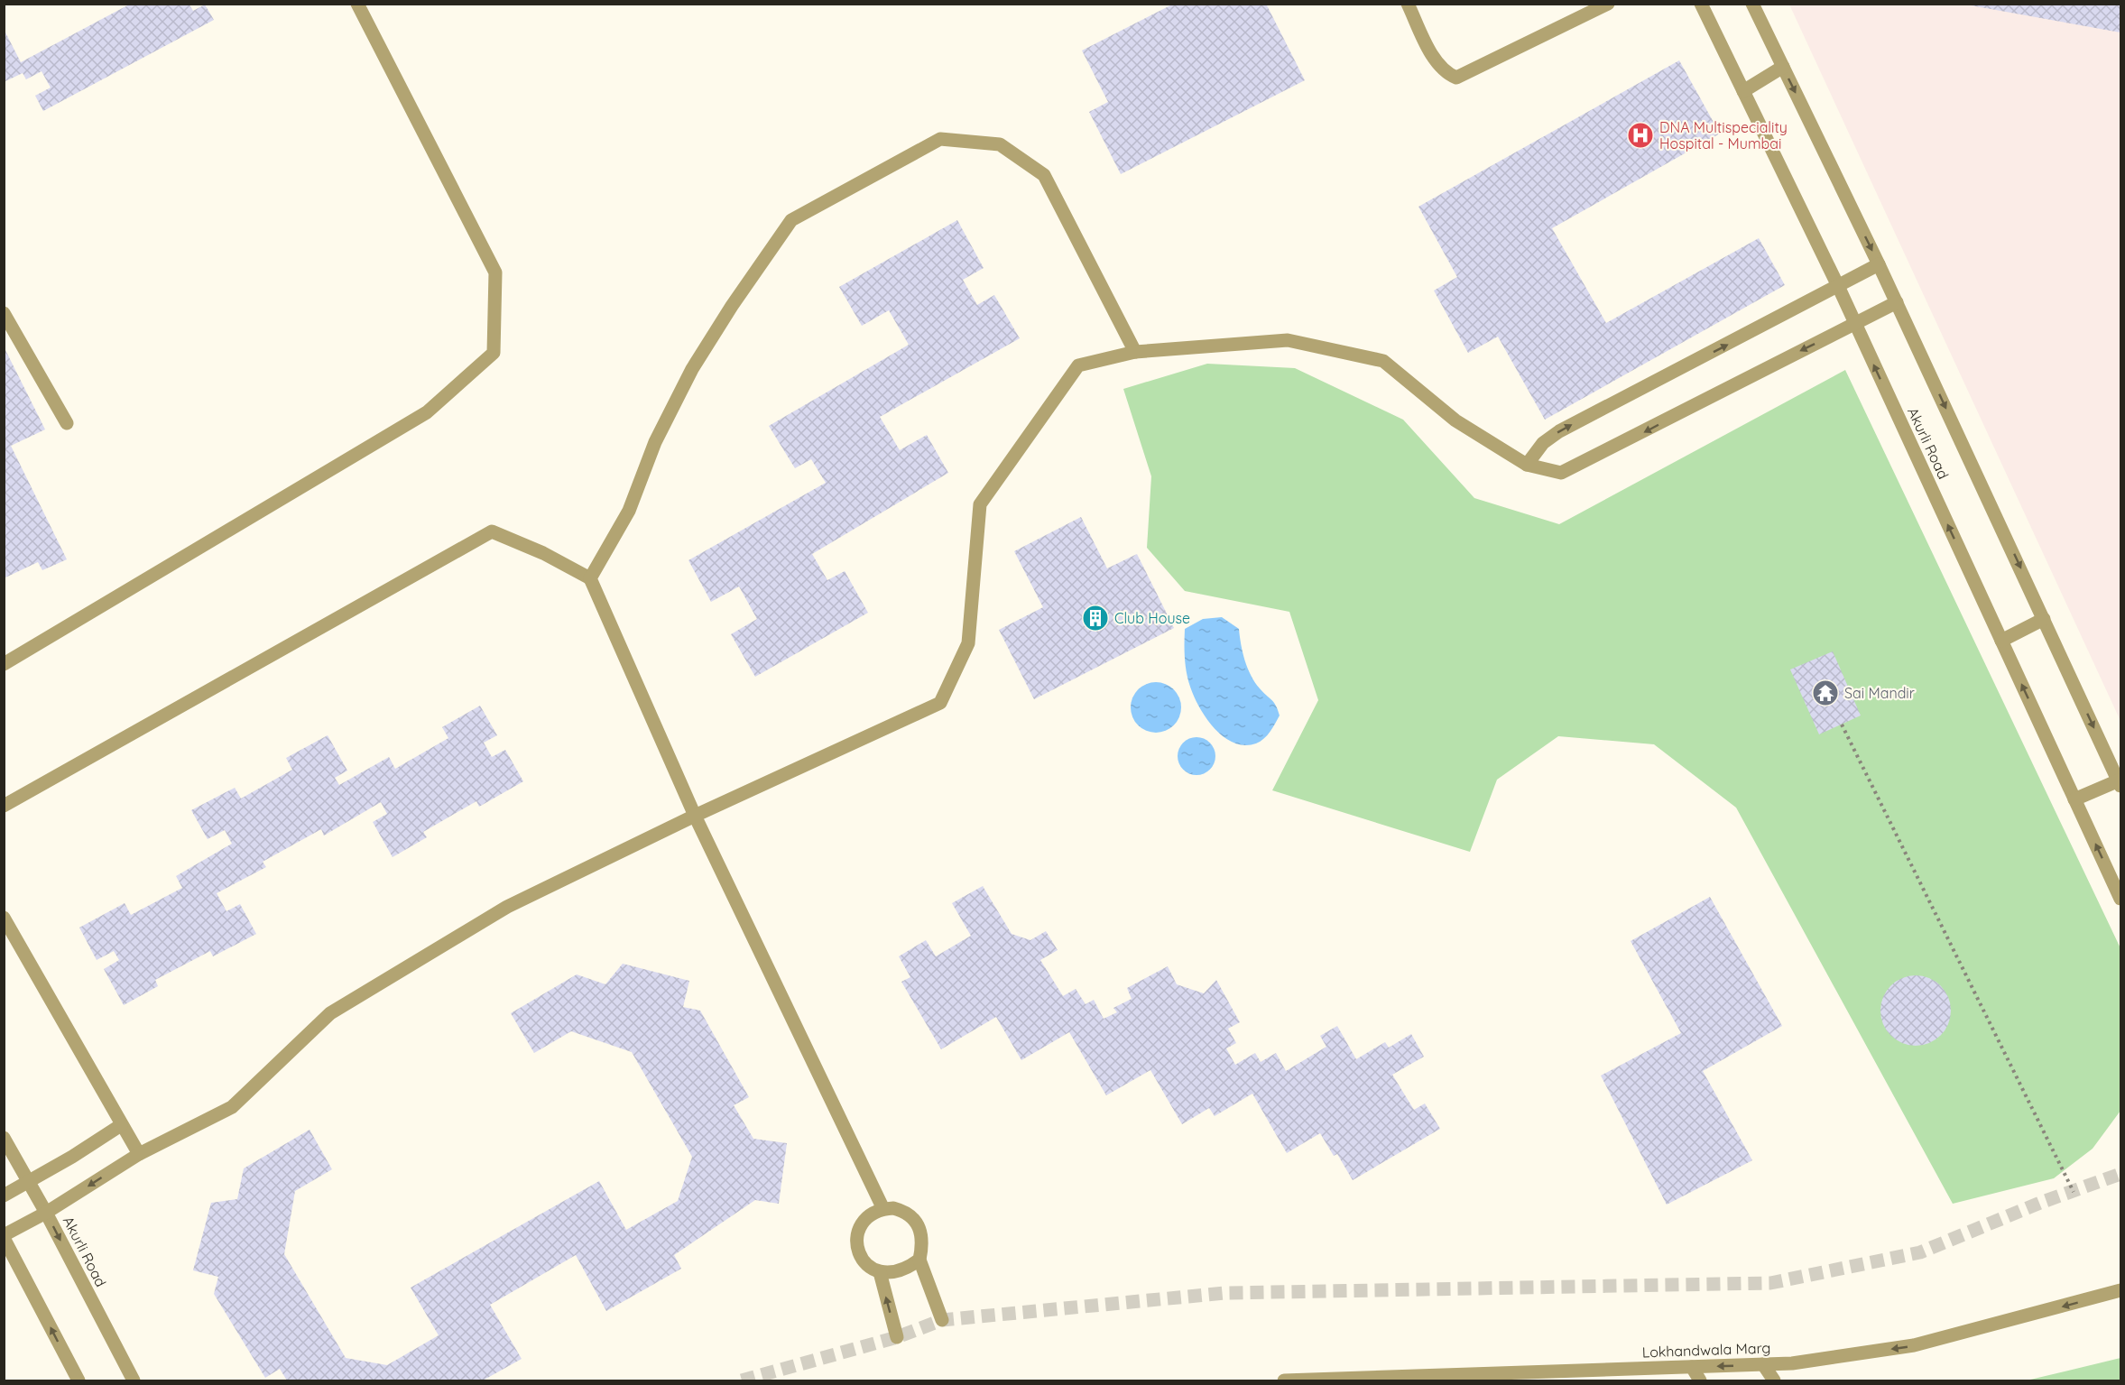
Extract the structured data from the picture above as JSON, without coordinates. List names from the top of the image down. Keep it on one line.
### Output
{"streets":{"street":["Akurli Road","Lokhandwala Marg"]},"one_way":["Lokhandwala Marg"],"places":{"hospital":["DNA Multispeciality Hospital - Mumbai"],"building":["Club House"],"temple":["Sai Mandir"]}}
